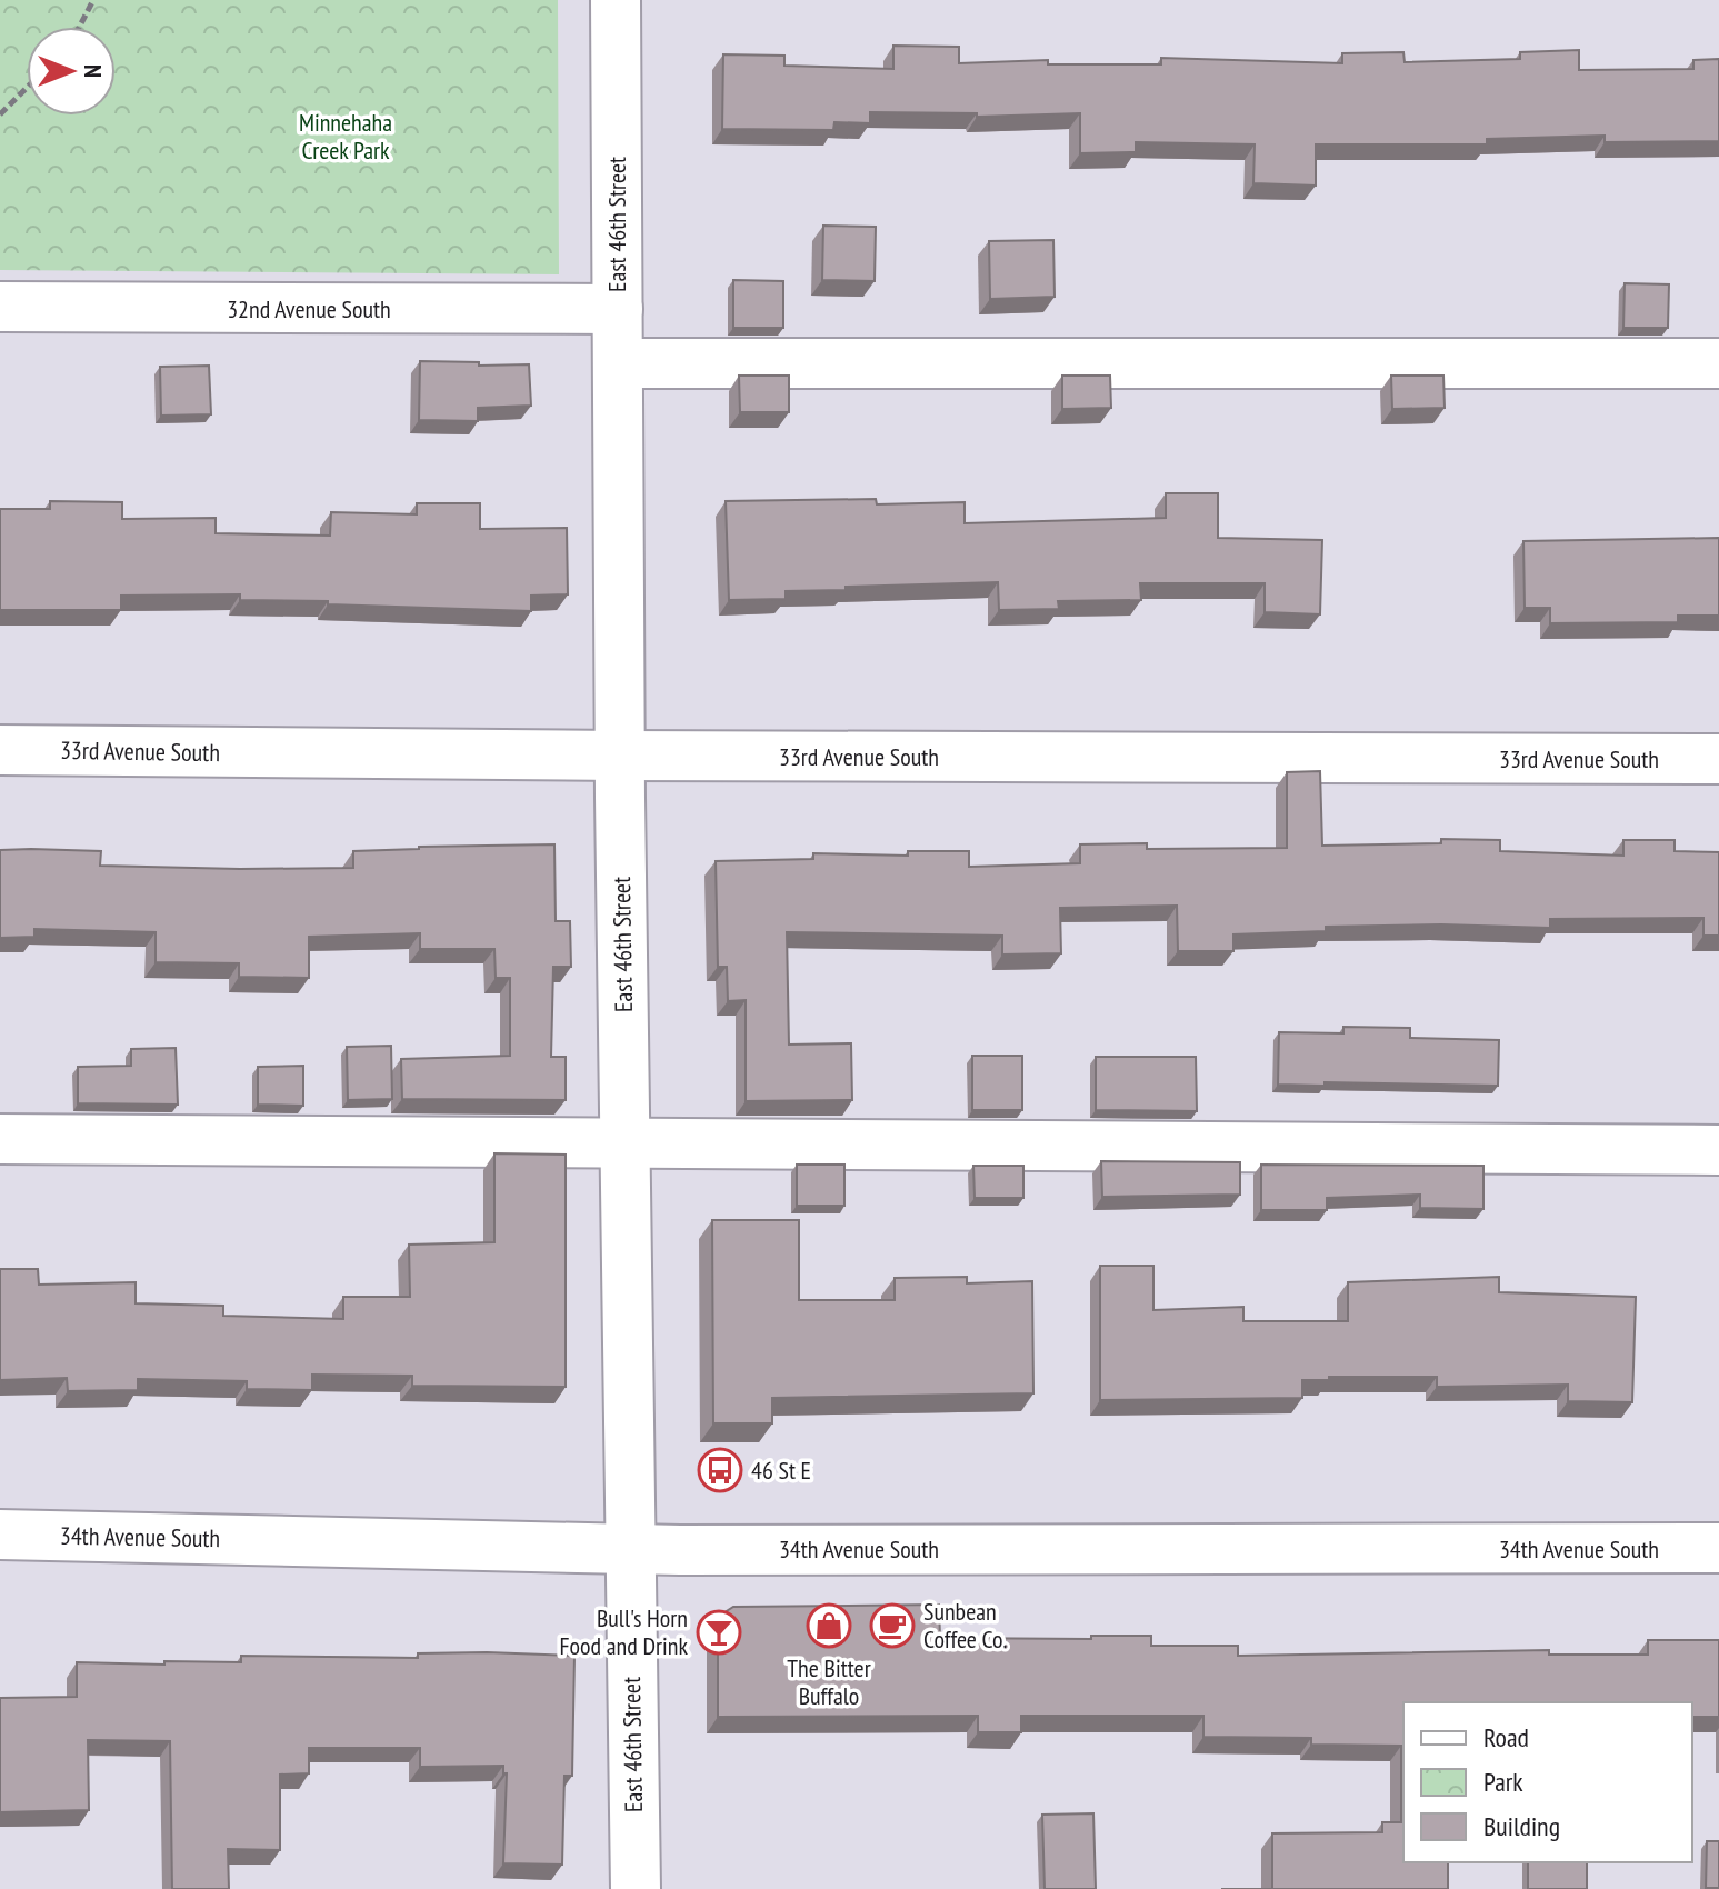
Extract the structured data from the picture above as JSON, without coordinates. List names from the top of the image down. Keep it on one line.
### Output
{"streets":{"street":["East 46th Street","32nd Avenue South","33rd Avenue South","34th Avenue South"]},"crossings":[["East 46th Street","32nd Avenue South"],["East 46th Street","33rd Avenue South"],["East 46th Street","34th Avenue South"]],"parks":["Minnehaha Creek Park"],"places":{"bus stop":["46 St E"],"shop":["The Bitter Buffalo"],"cafe":["Sunbean Coffee Co."],"bar":["Bull's Horn Food and Drink"]},"legend":["Road","Park","Building"],"north":"right"}
